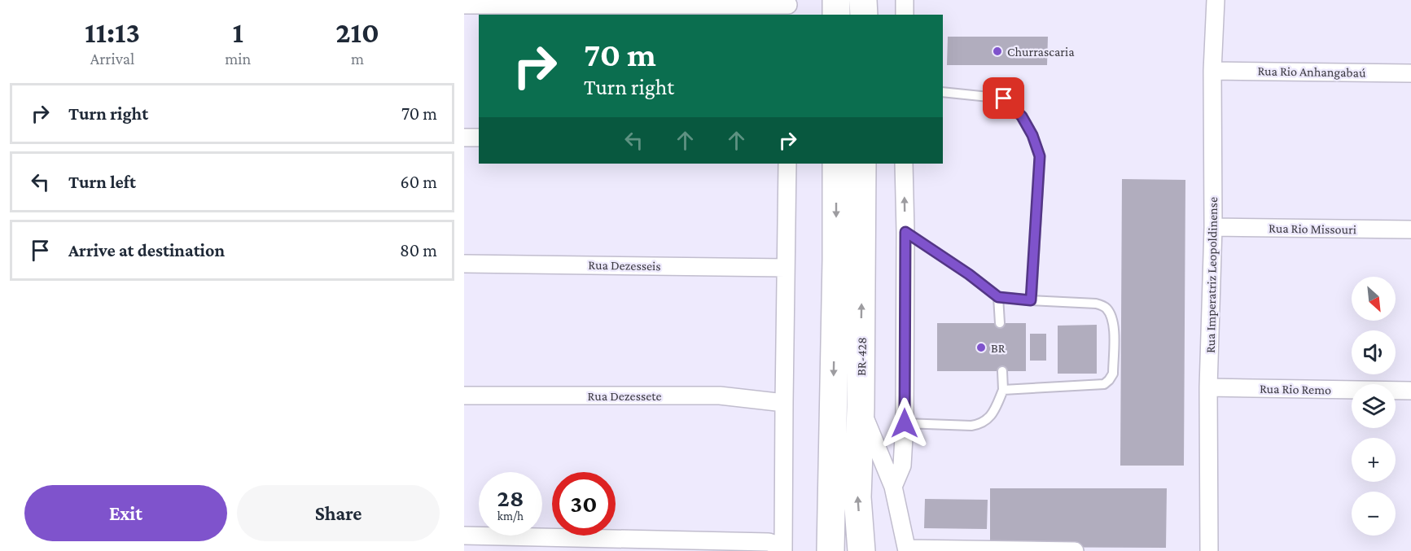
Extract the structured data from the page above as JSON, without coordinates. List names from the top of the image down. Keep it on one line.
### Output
{"streets":{"highway":["BR-428"],"street":["Rua Rio Anhangabaú","Rua Rio Missouri","Rua Dezesseis","Rua Imperatriz Leopoldinense","Rua Rio Remo","Rua Dezessete"]},"crossings":[["Rua Rio Anhangabaú","Rua Imperatriz Leopoldinense"],["Rua Rio Missouri","Rua Imperatriz Leopoldinense"],["Rua Imperatriz Leopoldinense","Rua Rio Remo"]],"places":["Churrascaria","BR"],"north":"bottom right","page":{"eta":["11:13","Arrival","1","min","210","m"],"turn":["70 m","Turn right"],"list":[{"name":"Turn right","value":"70 m"},{"name":"Turn left","value":"60 m"},{"name":"Arrive at destination","value":"80 m"}],"map_buttons":["+","−"],"speed":"28 km/h","limit":"30","buttons":["Exit","Share"]}}
